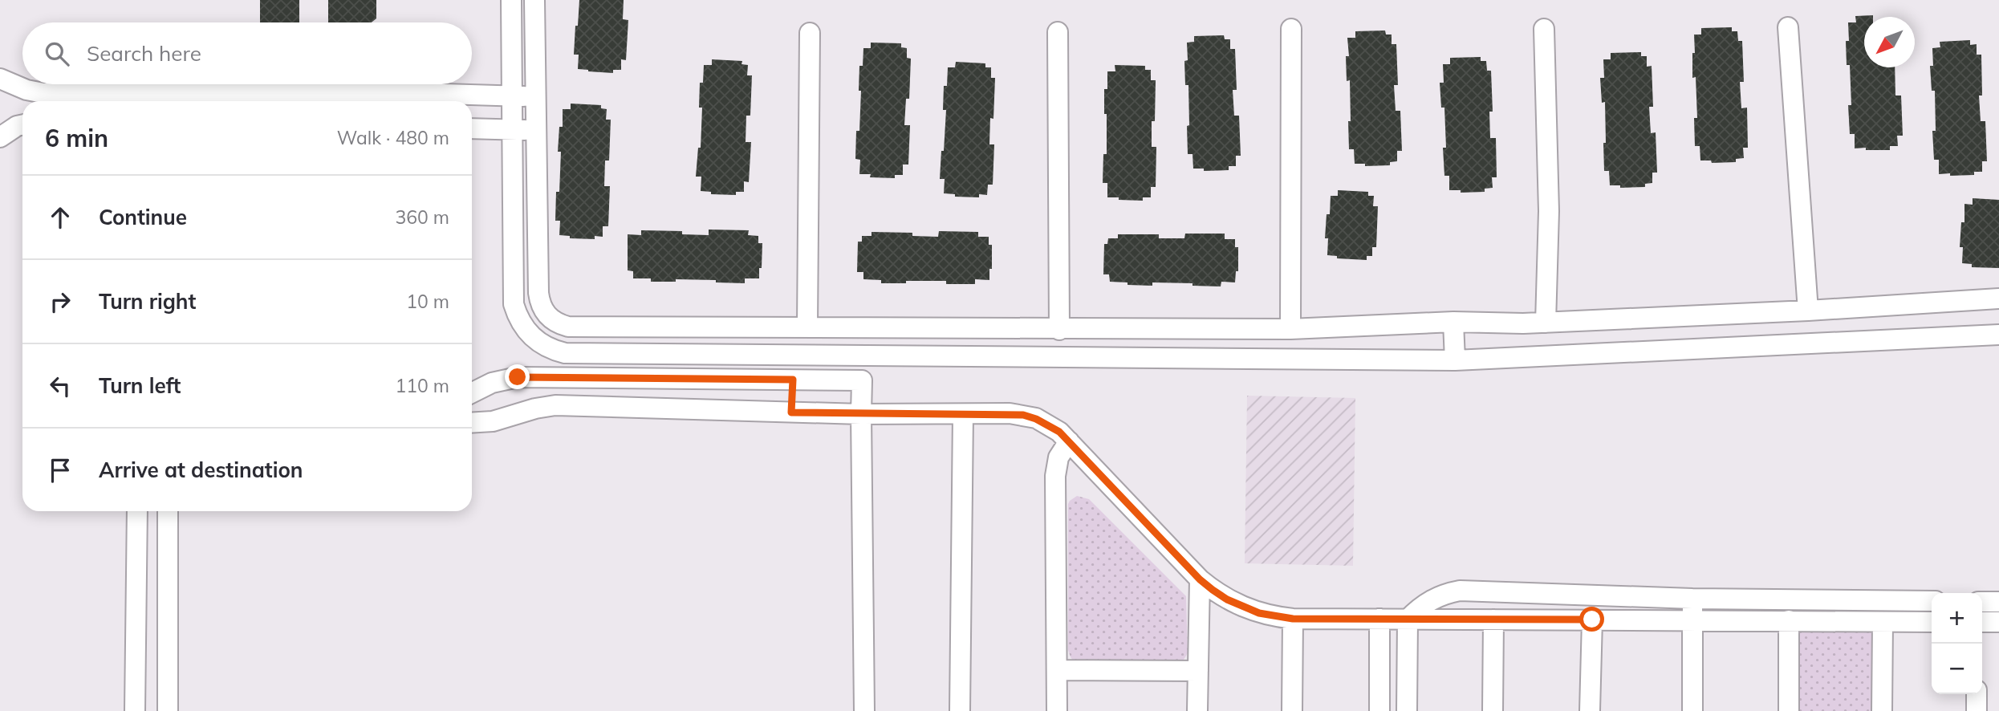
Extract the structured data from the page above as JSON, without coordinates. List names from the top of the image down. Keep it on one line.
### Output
{"north":"bottom left","page":{"search":"Search here","heading":["6 min","Walk · 480 m"],"list":[["Continue","360 m"],["Turn right","10 m"],["Turn left","110 m"],"Arrive at destination"],"map_buttons":["+","−"]}}
